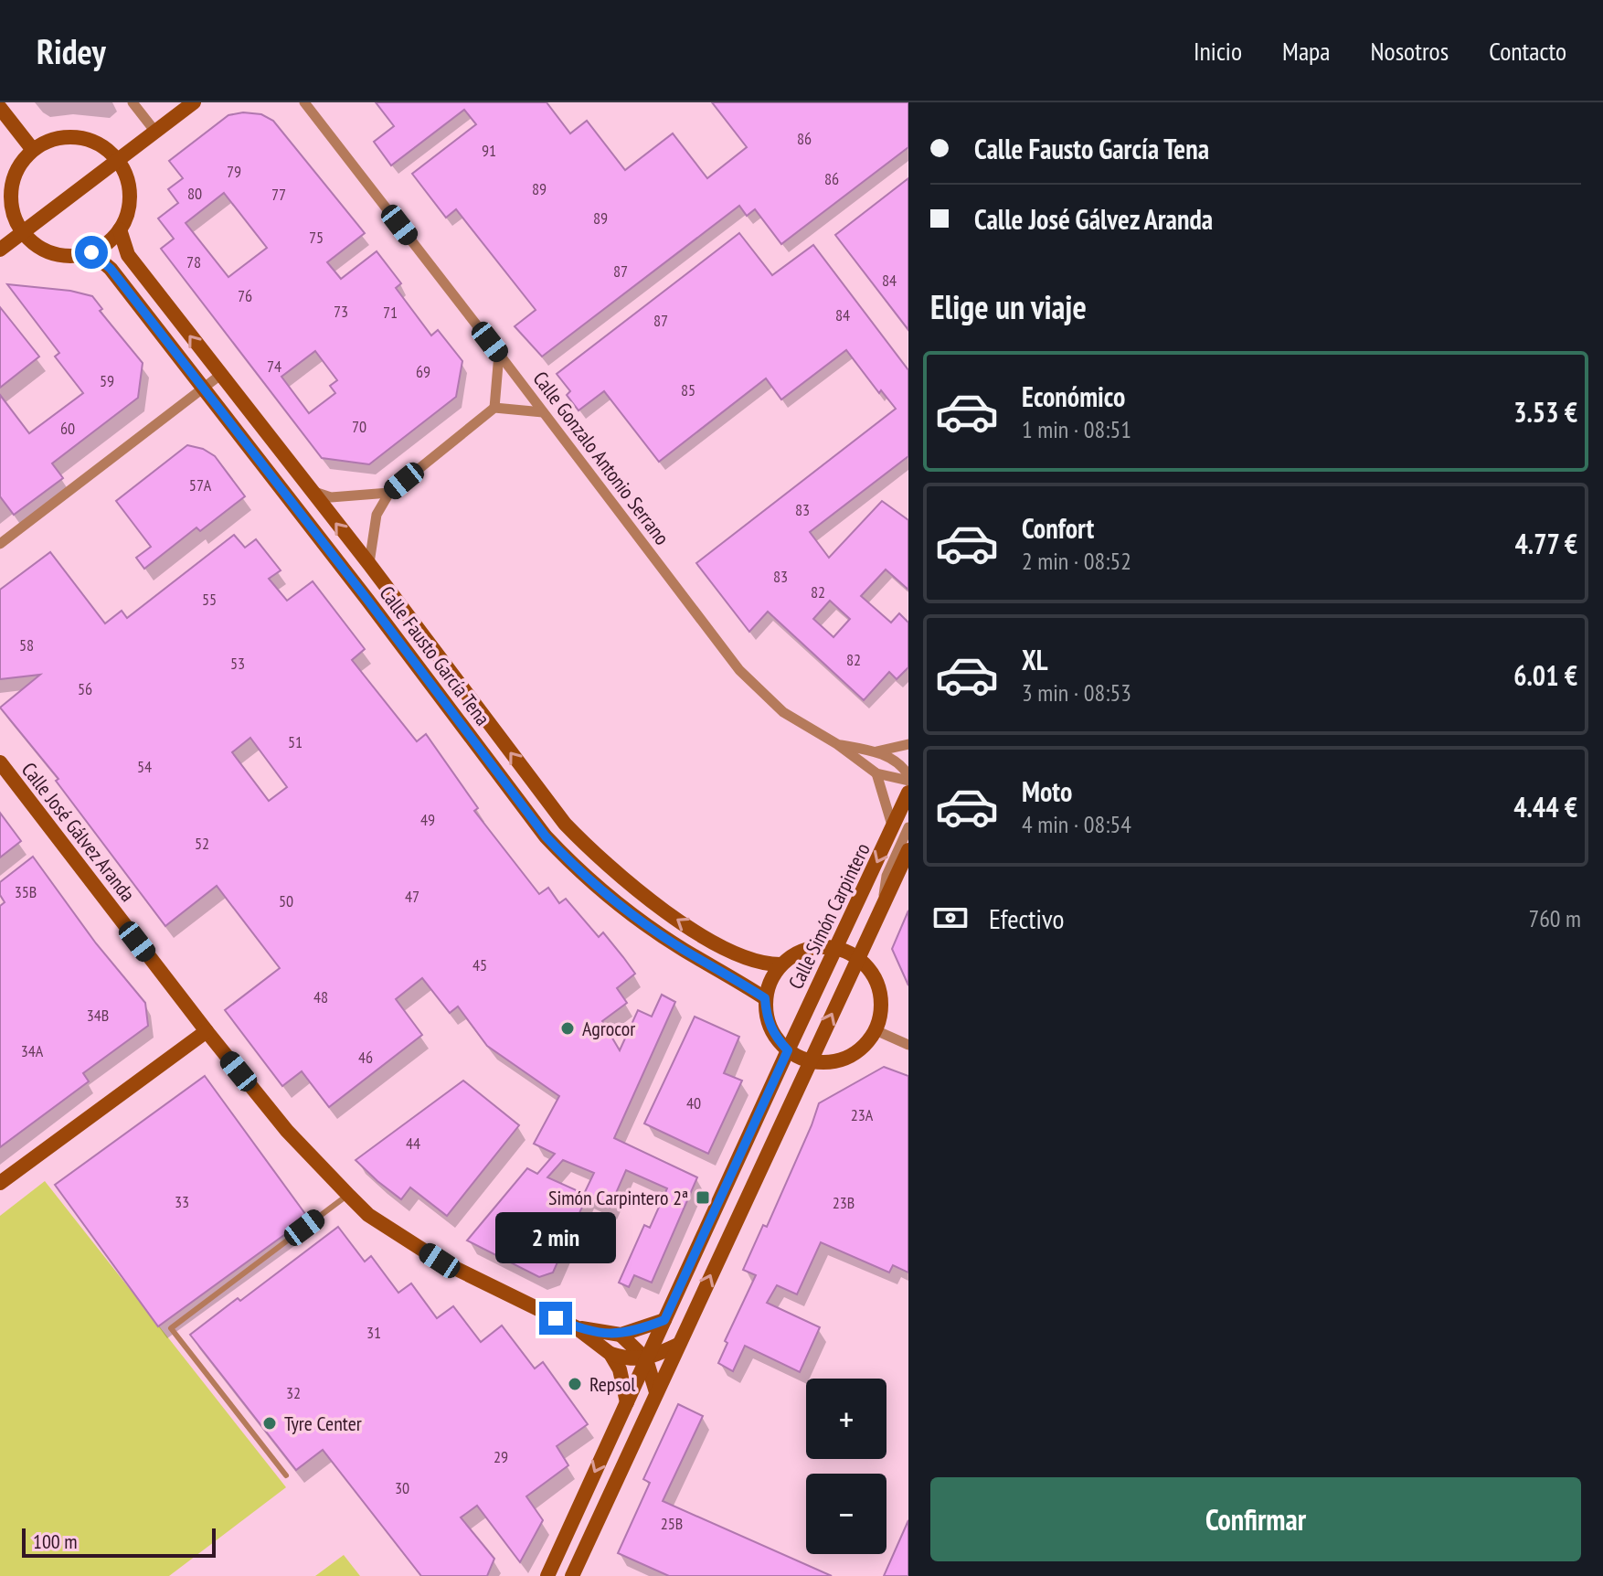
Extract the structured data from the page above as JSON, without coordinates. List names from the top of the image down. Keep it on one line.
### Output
{"streets":{"street":["Calle Gonzalo Antonio Serrano","Calle Fausto García Tena","Calle José Gálvez Aranda","Calle Simón Carpintero"]},"crossings":[["Calle José Gálvez Aranda","Calle Simón Carpintero"]],"places":{"other":["Agrocor","Repsol","Tyre Center"],"transit":["Simón Carpintero 2ª"]},"house_numbers":["86","91","79","86","89","80","77","89","75","78","87","84","76","73","71","84","87","74","69","59","85","70","60","57A","83","83","82","55","58","82","53","56","51","54","49","52","35B","47","50","45","48","34B","34A","46","40","23A","44","33","23B","31","32","29","30","25B"],"scale_bar":"100 m","page":{"header":"Ridey","nav":["Inicio","Mapa","Nosotros","Contacto"],"banner":["Calle Fausto García Tena","Calle José Gálvez Aranda"],"heading":"Elige un viaje","list":[{"name":"Económico","note":"1 min · 08:51","value":"3.53 €"},{"name":"Confort","note":"2 min · 08:52","value":"4.77 €"},{"name":"XL","note":"3 min · 08:53","value":"6.01 €"},{"name":"Moto","note":"4 min · 08:54","value":"4.44 €"}],"pay":["Efectivo","760 m"],"bubble":"2 min","map_buttons":["+","−"],"buttons":"Confirmar","scale":"100 m"}}
